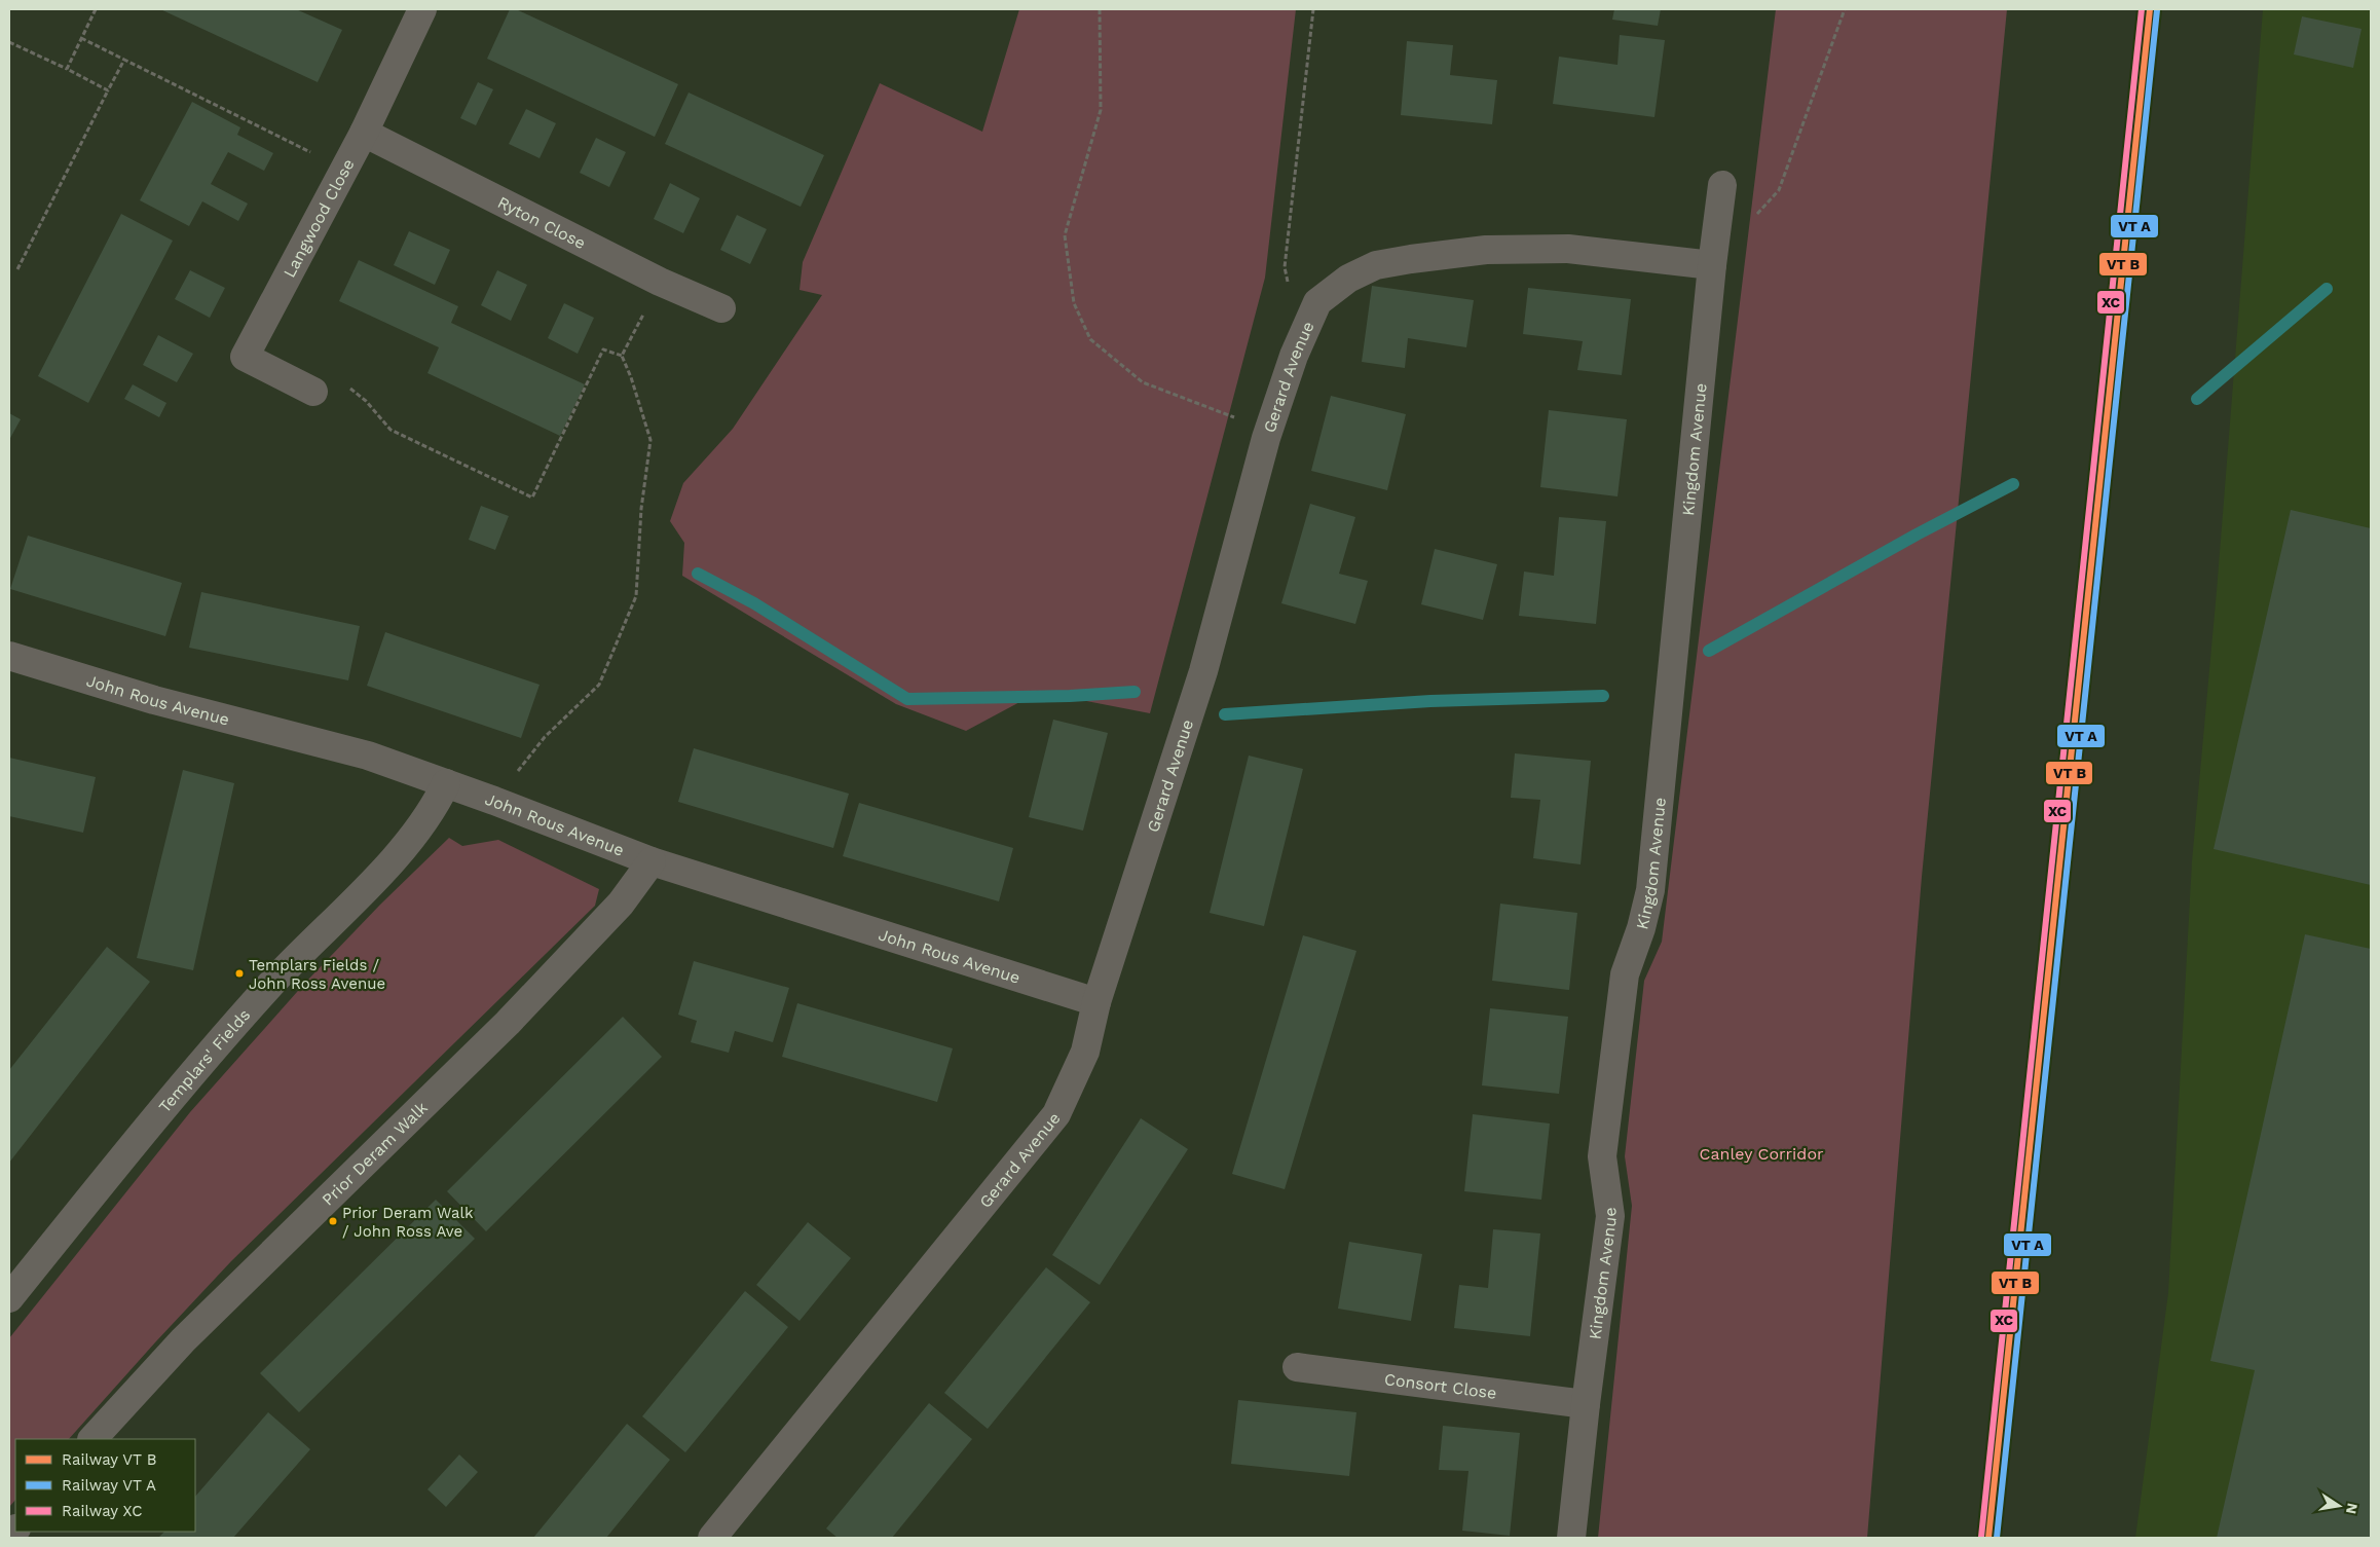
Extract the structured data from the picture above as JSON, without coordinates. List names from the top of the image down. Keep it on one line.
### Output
{"streets":{"street":["Langwood Close","Ryton Close","Gerard Avenue","Kingdom Avenue","John Rous Avenue","Templars' Fields","Prior Deram Walk","Consort Close"]},"crossings":[["Langwood Close","Ryton Close"],["Gerard Avenue","Kingdom Avenue"],["Gerard Avenue","John Rous Avenue"],["Kingdom Avenue","Consort Close"],["John Rous Avenue","Templars' Fields"],["John Rous Avenue","Prior Deram Walk"]],"parks":["Canley Corridor"],"places":["Templars Fields / John Ross Avenue","Prior Deram Walk / John Ross Ave"],"lines":["rail line XC"],"legend":["Railway VT B","Railway VT A","Railway XC"],"north":"right"}
